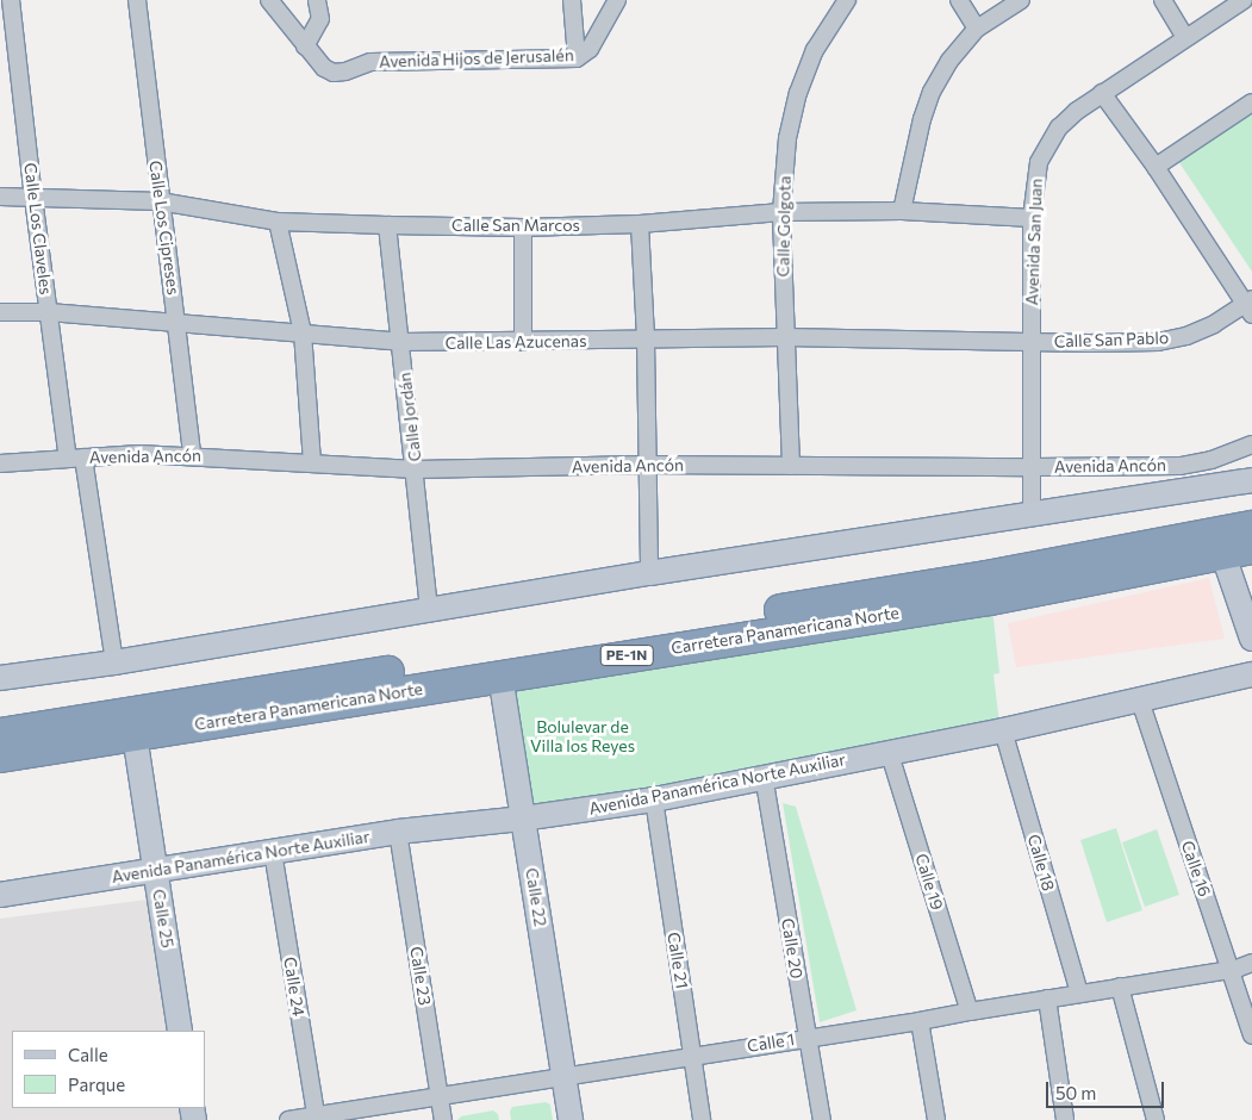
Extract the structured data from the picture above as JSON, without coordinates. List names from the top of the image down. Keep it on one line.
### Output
{"streets":{"highway":["Carretera Panamericana Norte","PE-1N"],"street":["Avenida Hijos de Jerusalén","Calle San Marcos","Calle Golgota","Calle Los Cipreses","Calle Los Claveles","Avenida San Juan","Calle San Pablo","Calle Las Azucenas","Calle Jordán","Avenida Ancón","Avenida Panamérica Norte Auxiliar","Calle 18","Calle 16","Calle 19","Calle 22","Calle 25","Calle 20","Calle 21","Calle 23","Calle 24","Calle 1"]},"crossings":[["Calle San Marcos","Calle Golgota"],["Calle San Marcos","Calle Los Cipreses"],["Calle San Marcos","Calle Los Claveles"],["Calle San Marcos","Avenida San Juan"],["Calle San Marcos","Calle Jordán"],["Calle Golgota","Calle Las Azucenas"],["Calle Golgota","Avenida Ancón"],["Calle Los Cipreses","Calle Las Azucenas"],["Calle Los Cipreses","Avenida Ancón"],["Calle Los Claveles","Calle Las Azucenas"],["Calle Los Claveles","Avenida Ancón"],["Avenida San Juan","Calle San Pablo"],["Avenida San Juan","Calle Las Azucenas"],["Avenida San Juan","Avenida Ancón"],["Calle San Pablo","Calle Las Azucenas"],["Calle Las Azucenas","Calle Jordán"],["Calle Jordán","Avenida Ancón"],["Carretera Panamericana Norte","Calle 22"],["Carretera Panamericana Norte","Calle 25"],["Avenida Panamérica Norte Auxiliar","Calle 18"],["Avenida Panamérica Norte Auxiliar","Calle 16"],["Avenida Panamérica Norte Auxiliar","Calle 19"],["Avenida Panamérica Norte Auxiliar","Calle 22"],["Avenida Panamérica Norte Auxiliar","Calle 25"],["Avenida Panamérica Norte Auxiliar","Calle 20"],["Avenida Panamérica Norte Auxiliar","Calle 21"],["Avenida Panamérica Norte Auxiliar","Calle 23"],["Avenida Panamérica Norte Auxiliar","Calle 24"],["Calle 18","Calle 1"],["Calle 16","Calle 1"],["Calle 19","Calle 1"],["Calle 22","Calle 1"],["Calle 20","Calle 1"],["Calle 21","Calle 1"],["Calle 23","Calle 1"],["Calle 24","Calle 1"]],"parks":["Bolulevar de Villa los Reyes"],"legend":["Calle","Parque"],"scale_bar":"50 m"}
